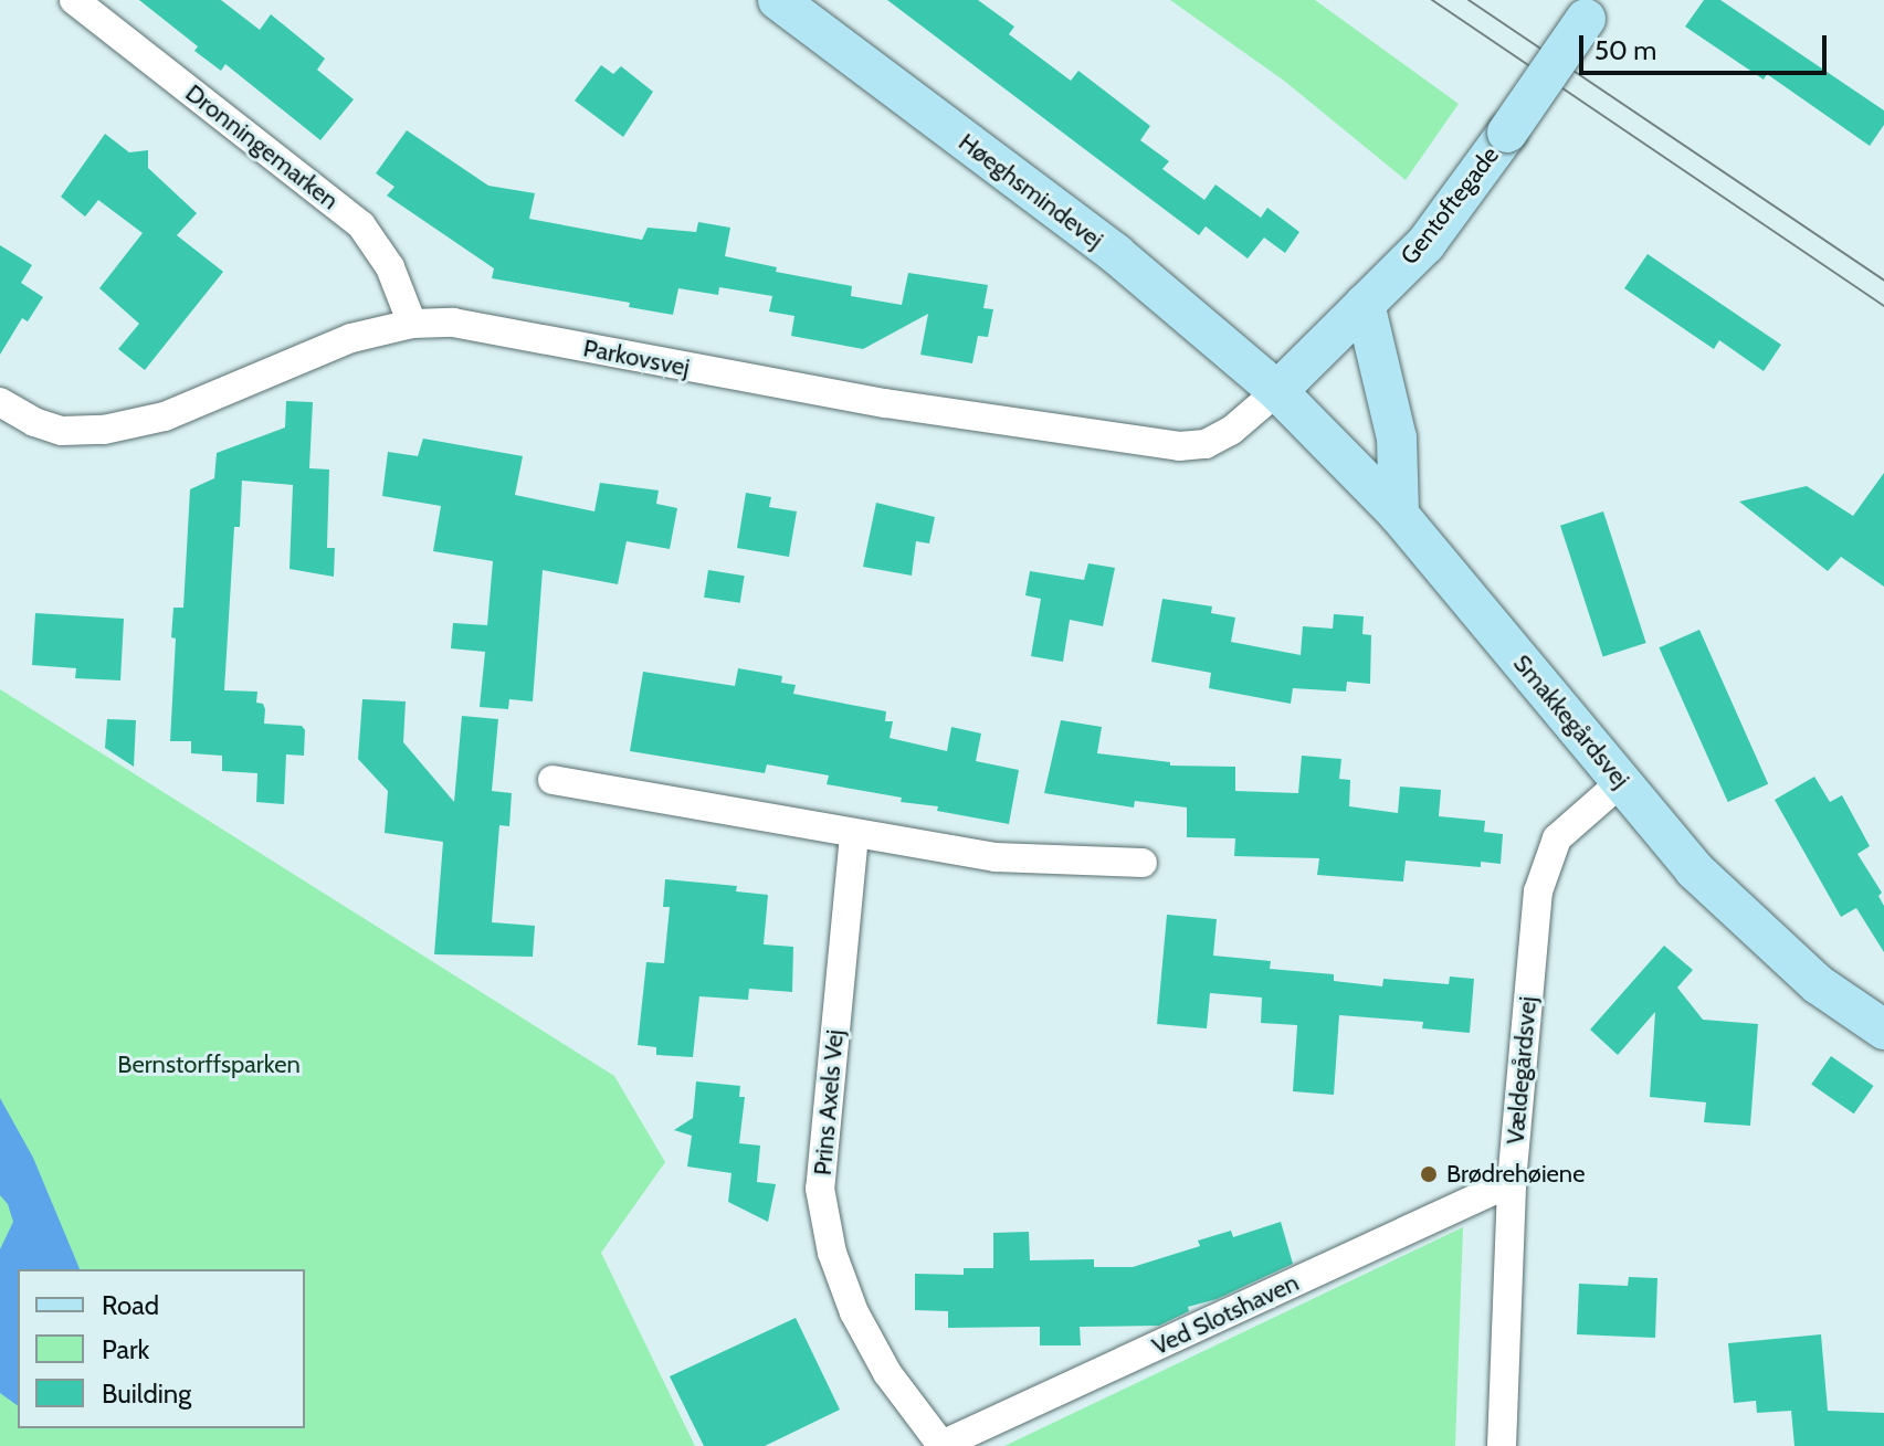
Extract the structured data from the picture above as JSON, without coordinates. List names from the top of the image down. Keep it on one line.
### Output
{"streets":{"street":["Dronningemarken","Høeghsmindevej","Gentoftegade","Parkovsvej","Smakkegårdsvej","Vældegårdsvej","Prins Axels Vej","Ved Slotshaven"]},"crossings":[["Dronningemarken","Parkovsvej"],["Høeghsmindevej","Gentoftegade"],["Høeghsmindevej","Parkovsvej"],["Høeghsmindevej","Smakkegårdsvej"],["Gentoftegade","Parkovsvej"],["Gentoftegade","Smakkegårdsvej"],["Parkovsvej","Smakkegårdsvej"],["Smakkegårdsvej","Vældegårdsvej"],["Vældegårdsvej","Ved Slotshaven"],["Prins Axels Vej","Ved Slotshaven"]],"parks":["Bernstorffsparken"],"places":["Brødrehøiene"],"legend":["Road","Park","Building"],"scale_bar":"50 m"}
